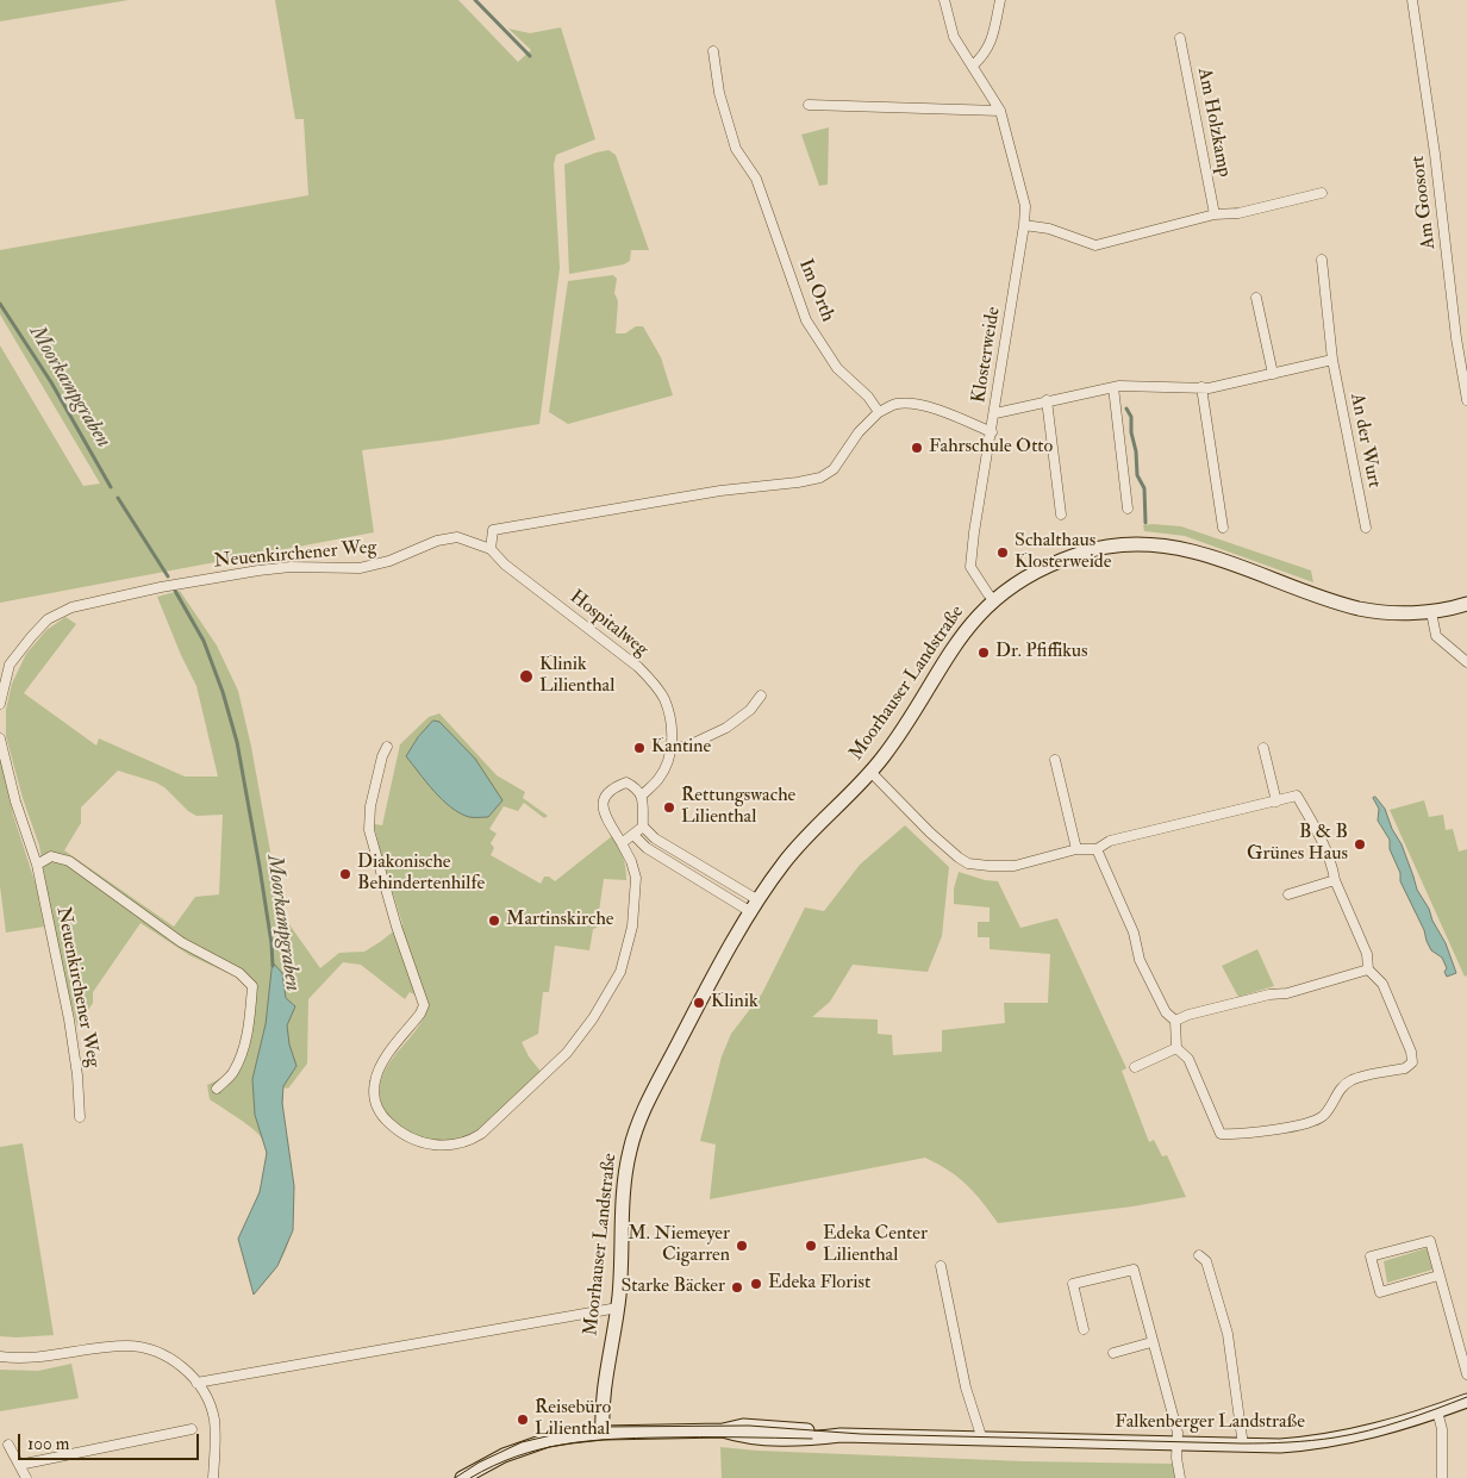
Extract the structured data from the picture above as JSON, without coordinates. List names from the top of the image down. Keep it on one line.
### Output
{"streets":{"street":["Am Holzkamp","Am Goosort","Im Orth","Klosterweide","An der Wurt","Neuenkirchener Weg","Hospitalweg","Moorhauser Landstraße","Falkenberger Landstraße"]},"crossings":[["Klosterweide","Moorhauser Landstraße"],["Neuenkirchener Weg","Hospitalweg"],["Moorhauser Landstraße","Falkenberger Landstraße"]],"water":["Moorkampgraben"],"places":["Fahrschule Otto","Schalthaus Klosterweide","Dr. Pfiffikus","Klinik Lilienthal","Kantine","Rettungswache Lilienthal","B & B Grünes Haus","Diakonische Behindertenhilfe","Martinskirche","Klinik","M. Niemeyer Cigarren","Edeka Center Lilienthal","Edeka Florist","Starke Bäcker","Reisebüro Lilienthal"],"scale_bar":"100 m"}
